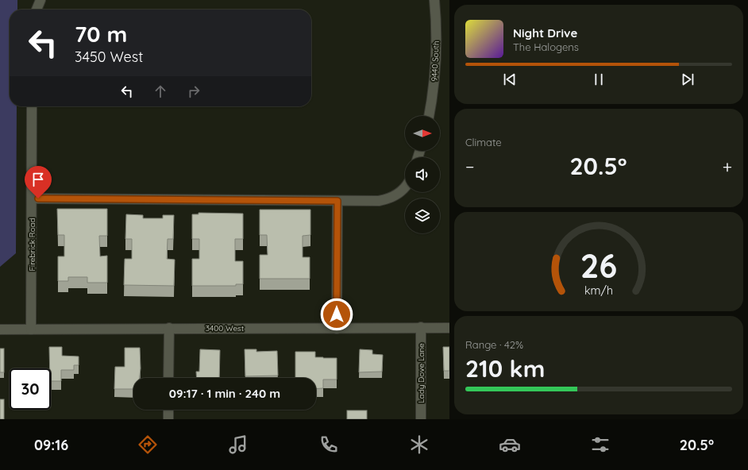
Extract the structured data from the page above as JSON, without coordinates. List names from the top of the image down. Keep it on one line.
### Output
{"streets":{"street":["9440 South","Firebrick Road","3400 West","Lady Dove Lane"]},"crossings":[["Firebrick Road","3400 West"],["3400 West","Lady Dove Lane"]],"north":"right","page":{"turn":["70 m","3450 West"],"song":["Night Drive","The Halogens"],"tile":["Climate",["Range · 42%","210 km"]],"heat":["−","20.5°","+"],"limit":"30","trip":"09:17 · 1 min · 240 m","tabs":["09:16","20.5°"],"gauge":["26","km/h"]}}
